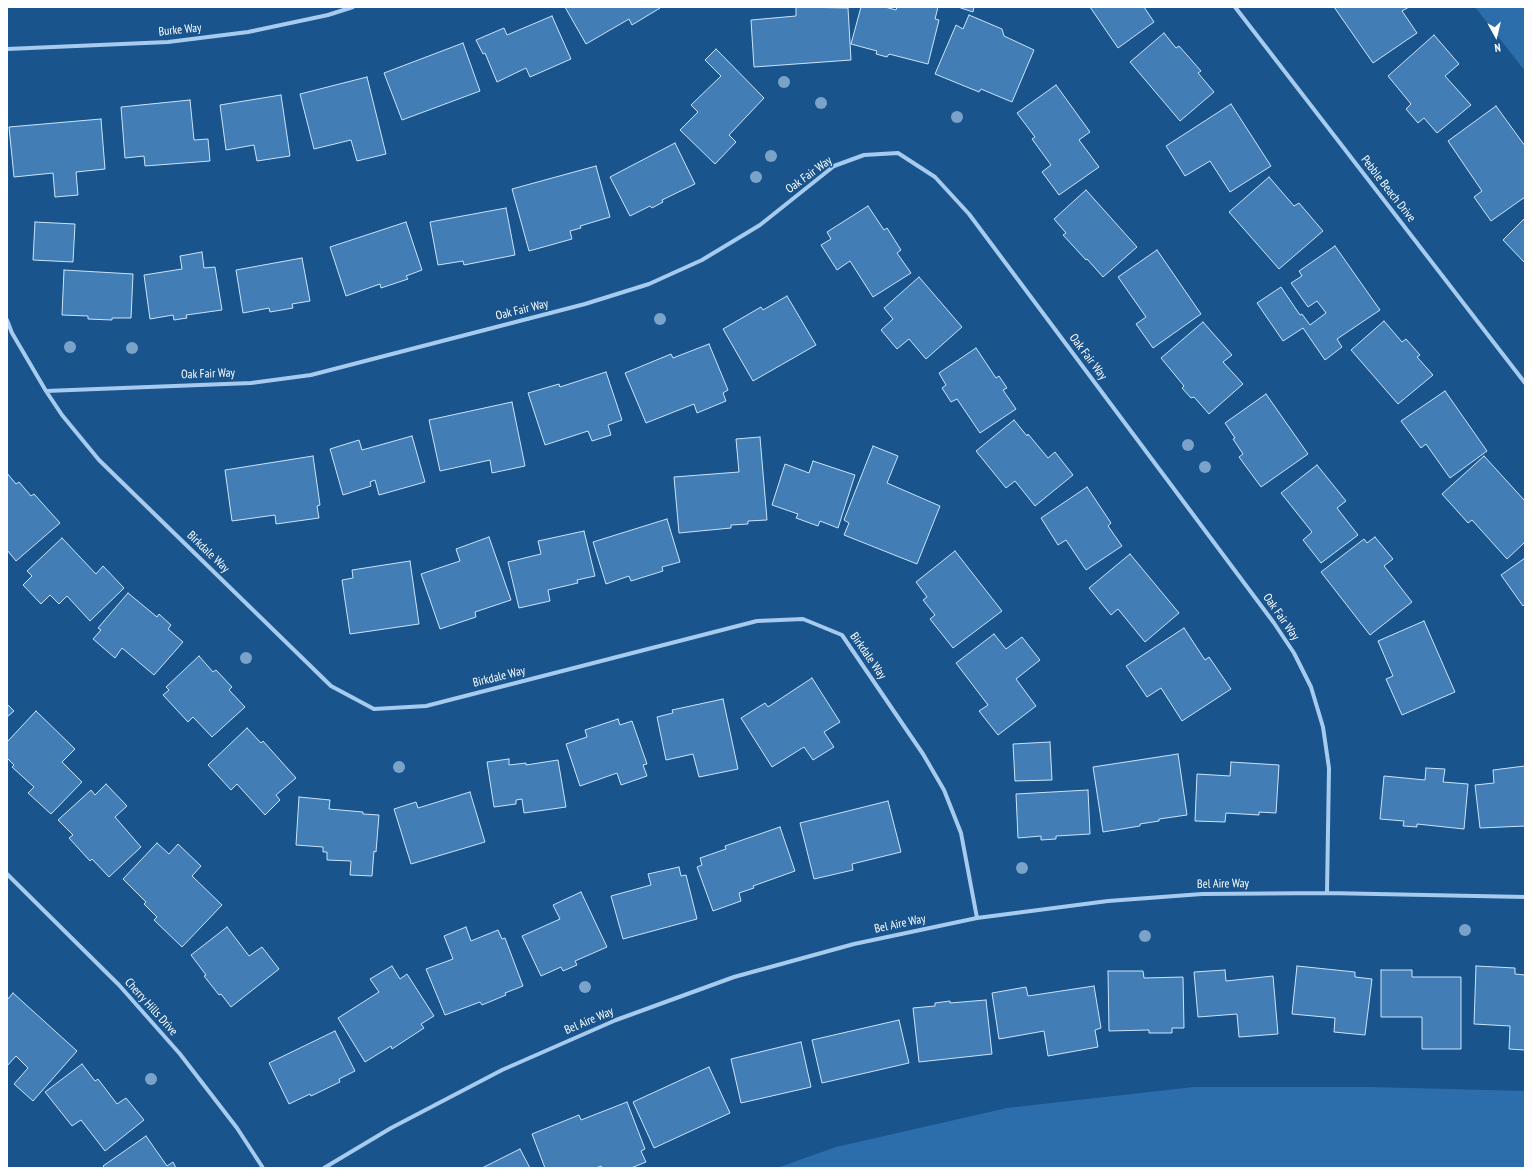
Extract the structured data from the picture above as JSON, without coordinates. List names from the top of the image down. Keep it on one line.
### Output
{"streets":{"street":["Burke Way","Oak Fair Way","Pebble Beach Drive","Birkdale Way","Bel Aire Way","Cherry Hills Drive"]},"crossings":[["Oak Fair Way","Birkdale Way"],["Oak Fair Way","Bel Aire Way"],["Birkdale Way","Bel Aire Way"]],"north":"bottom"}
